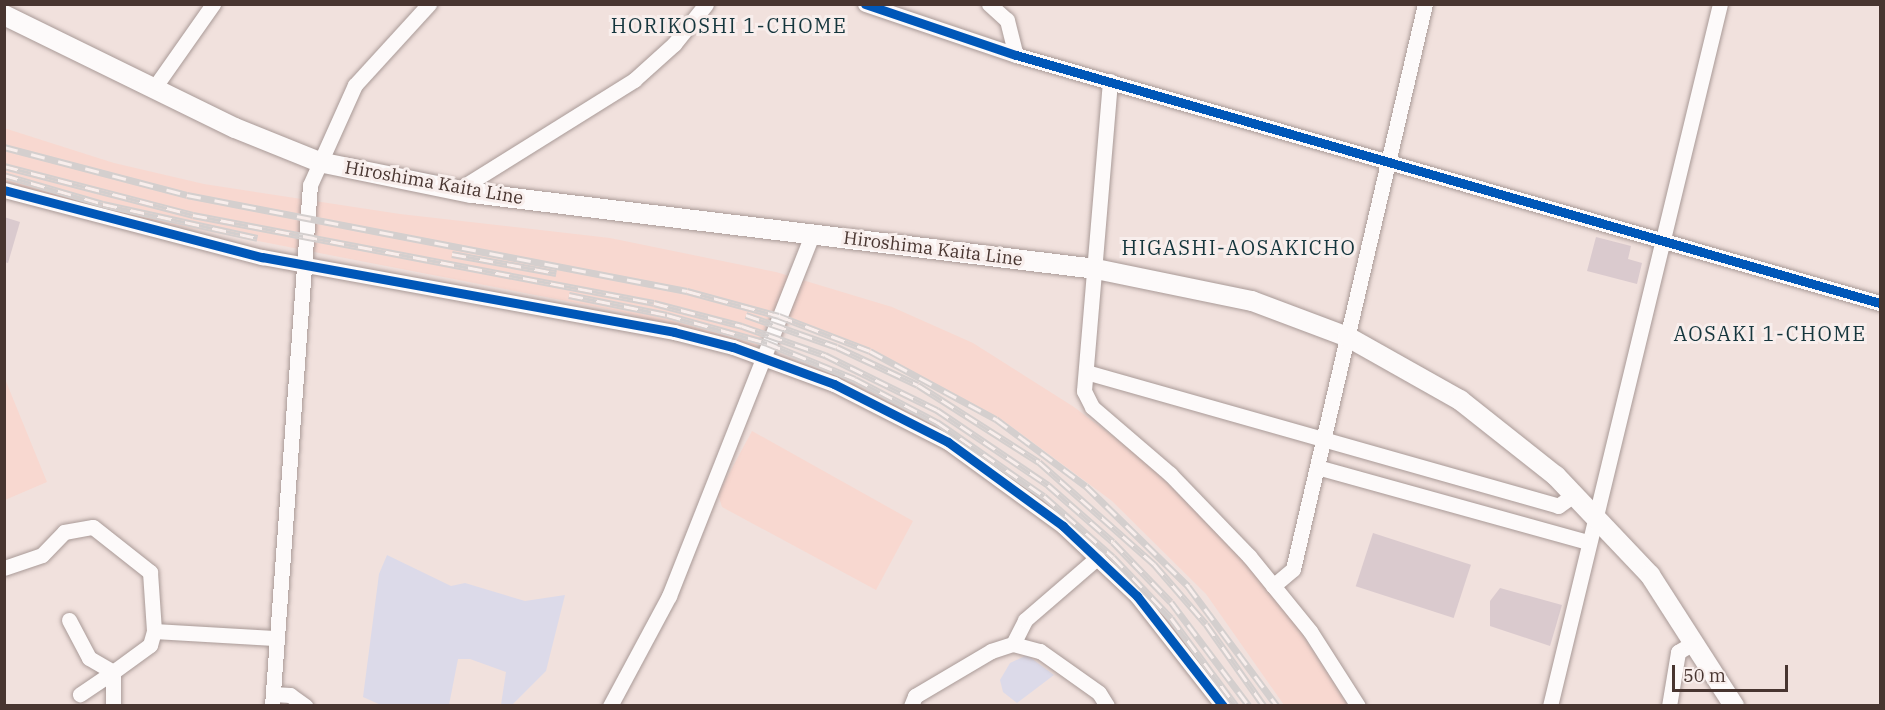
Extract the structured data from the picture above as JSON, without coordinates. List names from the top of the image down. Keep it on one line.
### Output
{"streets":{"main road":["Hiroshima Kaita Line"]},"districts":["HORIKOSHI 1-CHOME","HIGASHI-AOSAKICHO","AOSAKI 1-CHOME"],"scale_bar":"50 m"}
